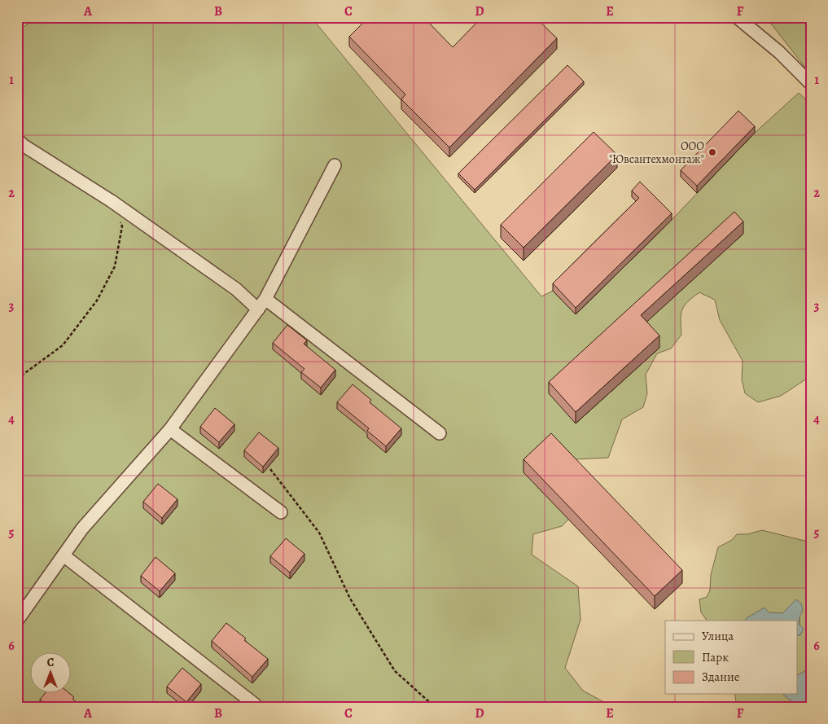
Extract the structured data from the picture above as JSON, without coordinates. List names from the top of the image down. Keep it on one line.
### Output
{"places":["ООО \"Ювсантехмонтаж\""],"legend":["Улица","Парк","Здание"],"north":"top","grid":{"columns":["A","B","C","D","E","F"],"rows":["1","2","3","4","5","6"]}}
